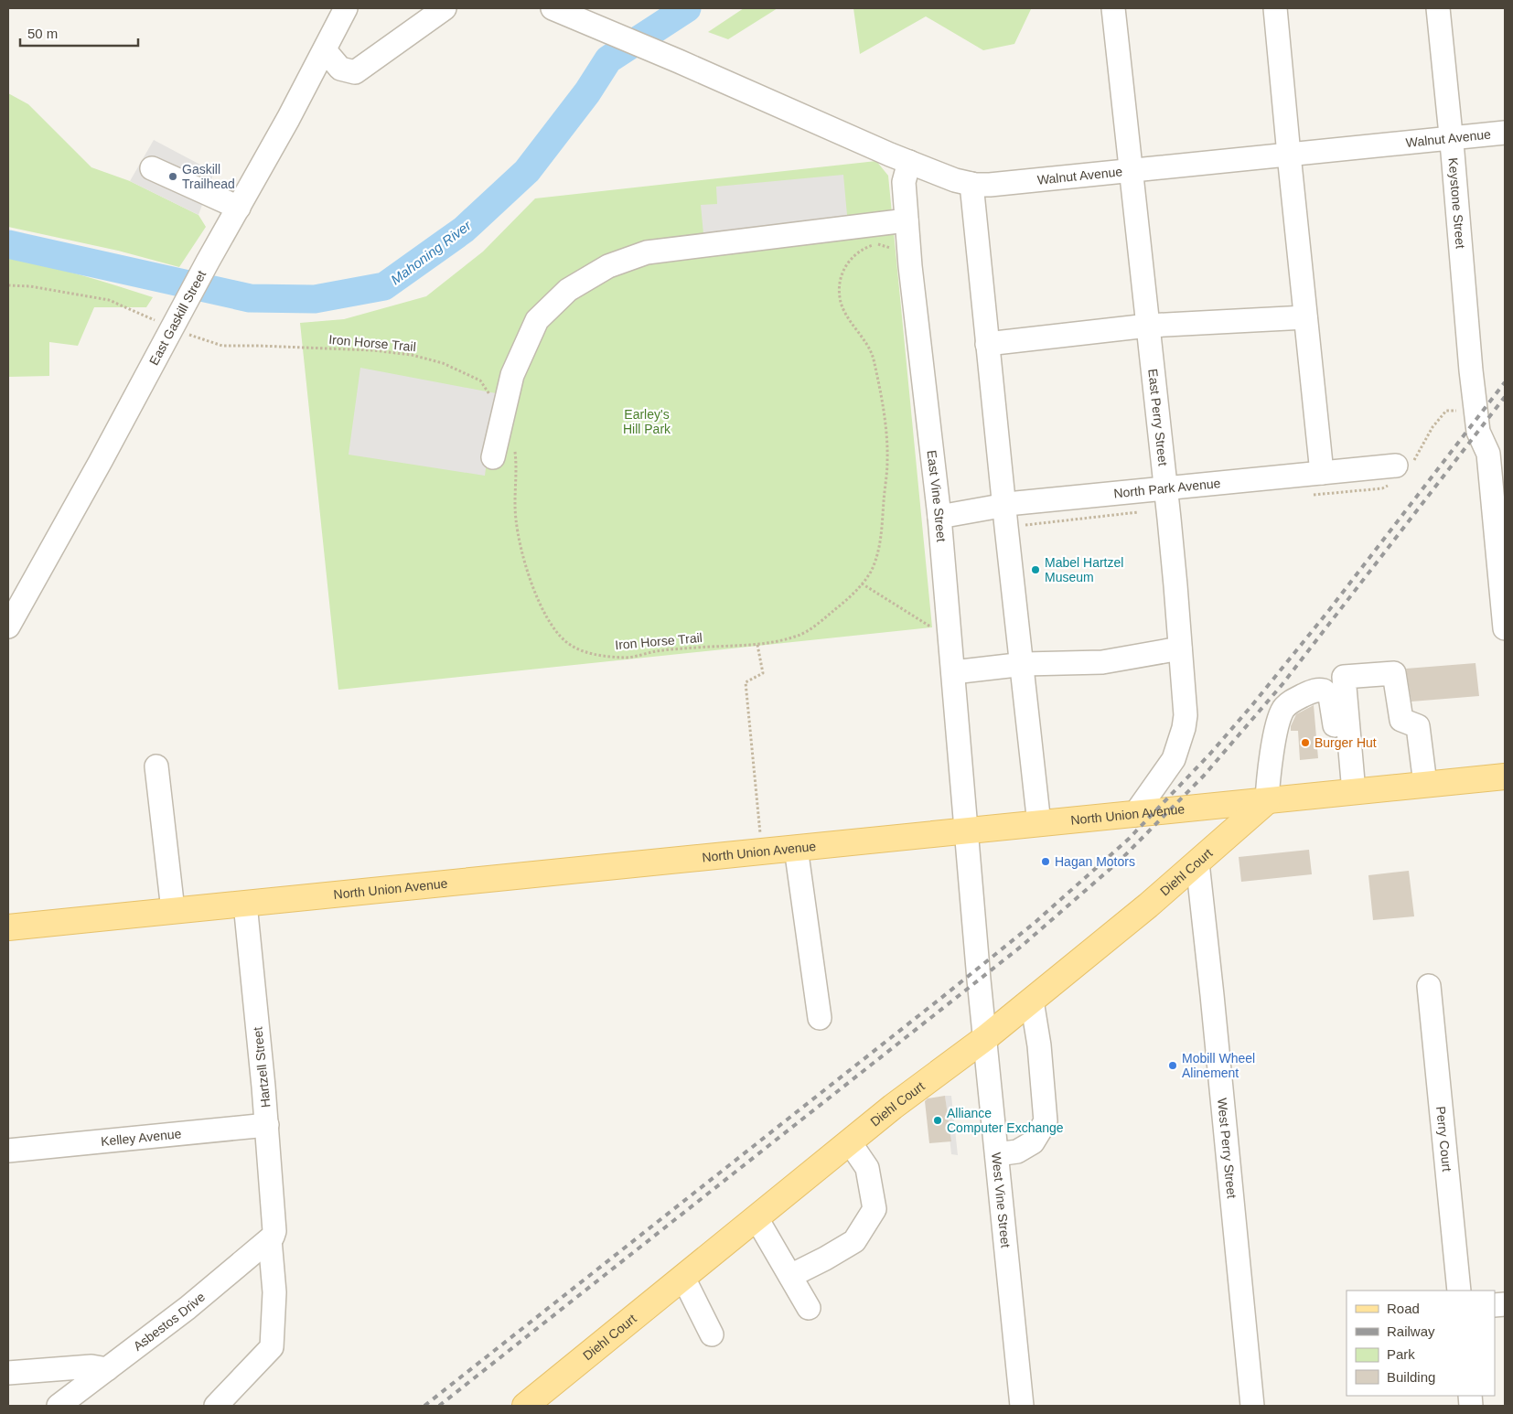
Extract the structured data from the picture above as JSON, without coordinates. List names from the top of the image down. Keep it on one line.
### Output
{"streets":{"main road":["North Union Avenue","Diehl Court"],"street":["Walnut Avenue","Keystone Street","East Gaskill Street","East Perry Street","North Park Avenue","East Vine Street","Hartzell Street","Kelley Avenue","Perry Court","West Perry Street","West Vine Street","Asbestos Drive"],"path":["Iron Horse Trail"]},"crossings":[["Walnut Avenue","Keystone Street"],["Walnut Avenue","East Perry Street"],["Walnut Avenue","East Vine Street"],["East Gaskill Street","Iron Horse Trail"],["East Perry Street","North Park Avenue"],["East Perry Street","North Union Avenue"],["North Park Avenue","East Vine Street"],["East Vine Street","North Union Avenue"],["East Vine Street","West Vine Street"],["North Union Avenue","Diehl Court"],["North Union Avenue","Hartzell Street"],["North Union Avenue","West Vine Street"],["Diehl Court","West Perry Street"],["Diehl Court","West Vine Street"],["Hartzell Street","Kelley Avenue"],["Hartzell Street","Asbestos Drive"]],"water":["Mahoning River"],"parks":["Earley's Hill Park"],"places":["Gaskill Trailhead","Mabel Hartzel Museum","Burger Hut","Hagan Motors","Mobill Wheel Alinement","Alliance Computer Exchange"],"legend":["Road","Railway","Park","Building"],"scale_bar":"50 m"}
